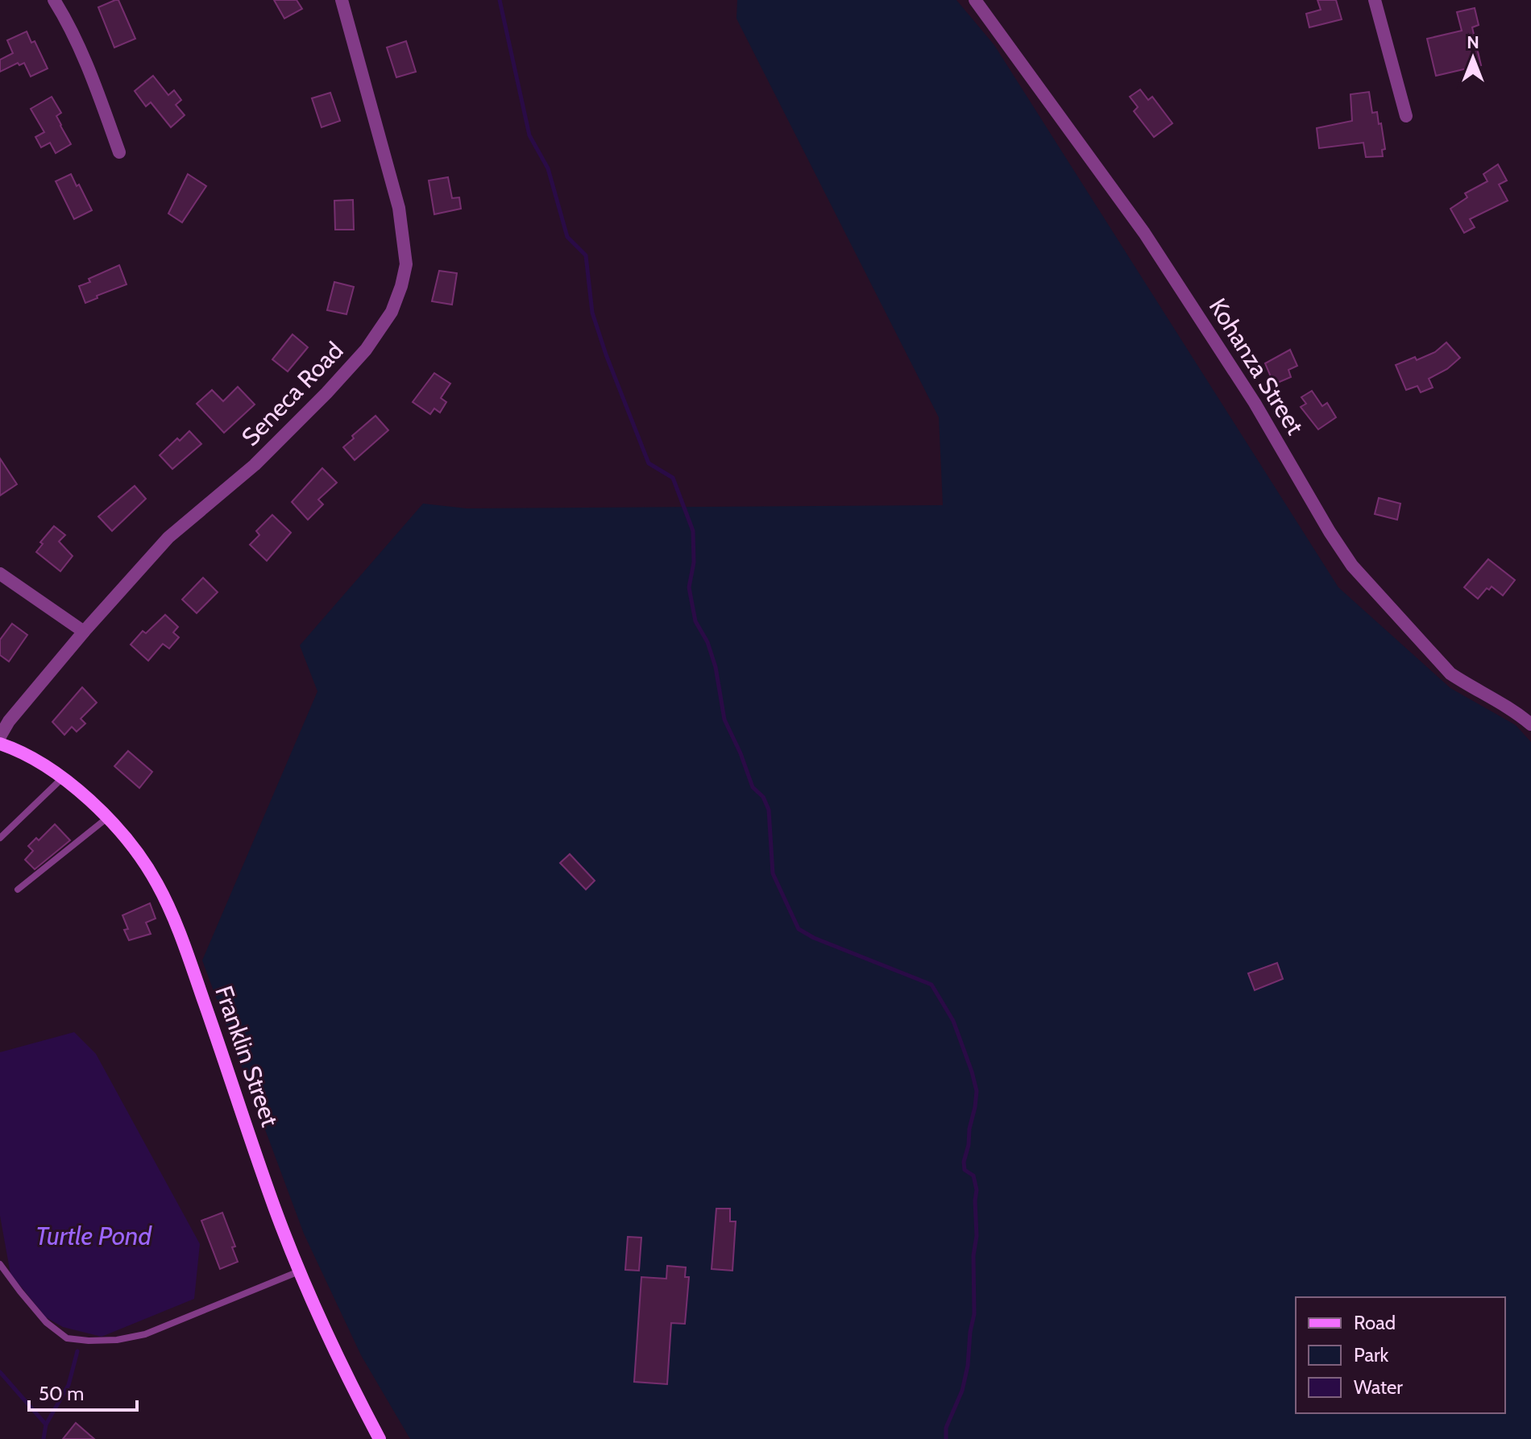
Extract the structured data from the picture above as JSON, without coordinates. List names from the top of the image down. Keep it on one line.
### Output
{"streets":{"main road":["Franklin Street"],"street":["Kohanza Street","Seneca Road"]},"water":["Turtle Pond"],"legend":["Road","Park","Water"],"scale_bar":"50 m","north":"top"}
